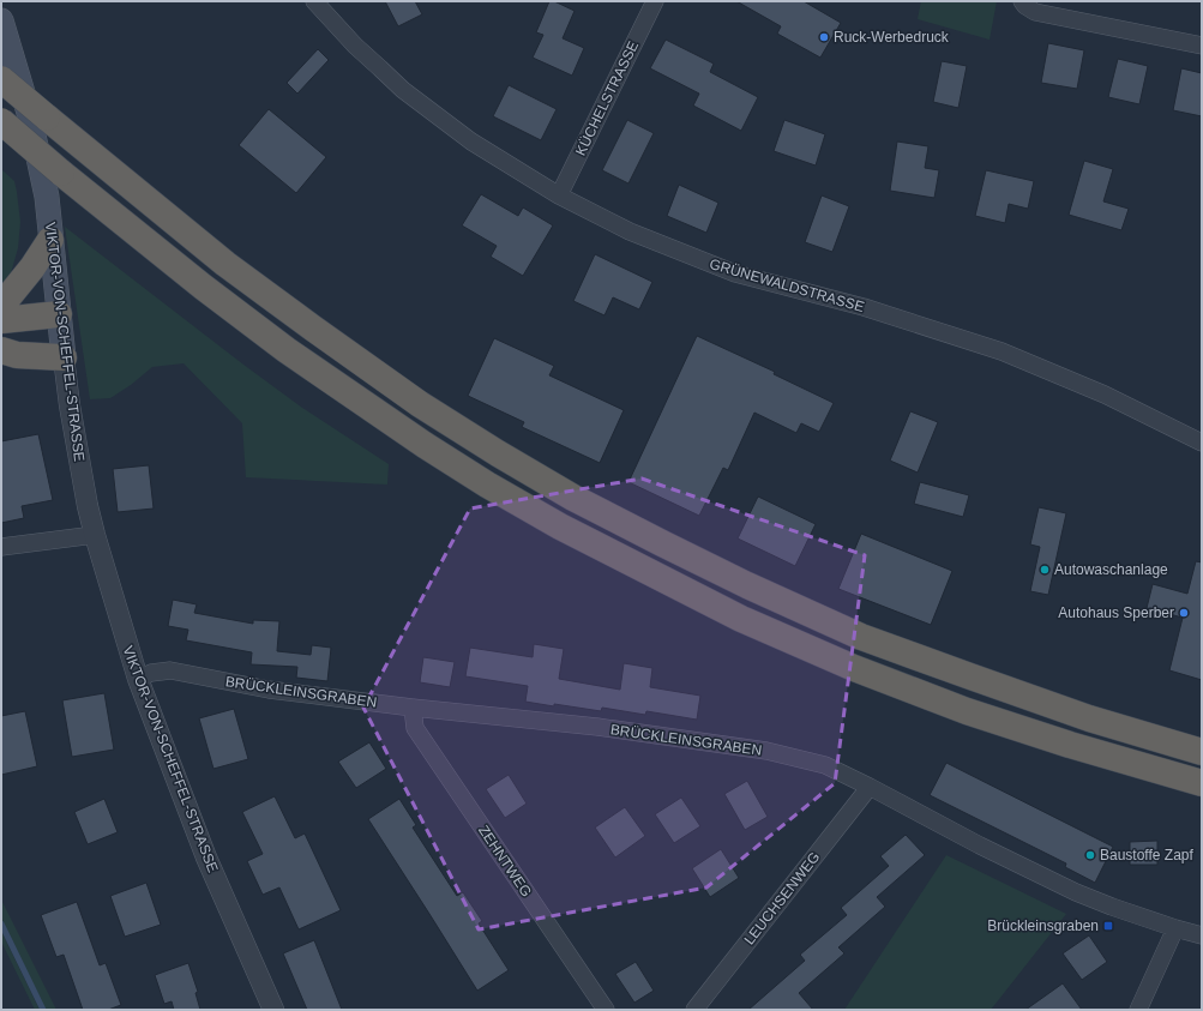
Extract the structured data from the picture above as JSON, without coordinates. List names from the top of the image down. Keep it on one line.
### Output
{"streets":{"main road":["VIKTOR-VON-SCHEFFEL-STRASSE"],"street":["KÜCHELSTRASSE","GRÜNEWALDSTRASSE","BRÜCKLEINSGRABEN","ZEHNTWEG","LEUCHSENWEG"]},"crossings":[["KÜCHELSTRASSE","GRÜNEWALDSTRASSE"],["VIKTOR-VON-SCHEFFEL-STRASSE","BRÜCKLEINSGRABEN"],["BRÜCKLEINSGRABEN","ZEHNTWEG"],["BRÜCKLEINSGRABEN","LEUCHSENWEG"]],"places":{"other":["Ruck-Werbedruck","Autowaschanlage","Autohaus Sperber","Baustoffe Zapf"],"transit":["Brückleinsgraben"]}}
